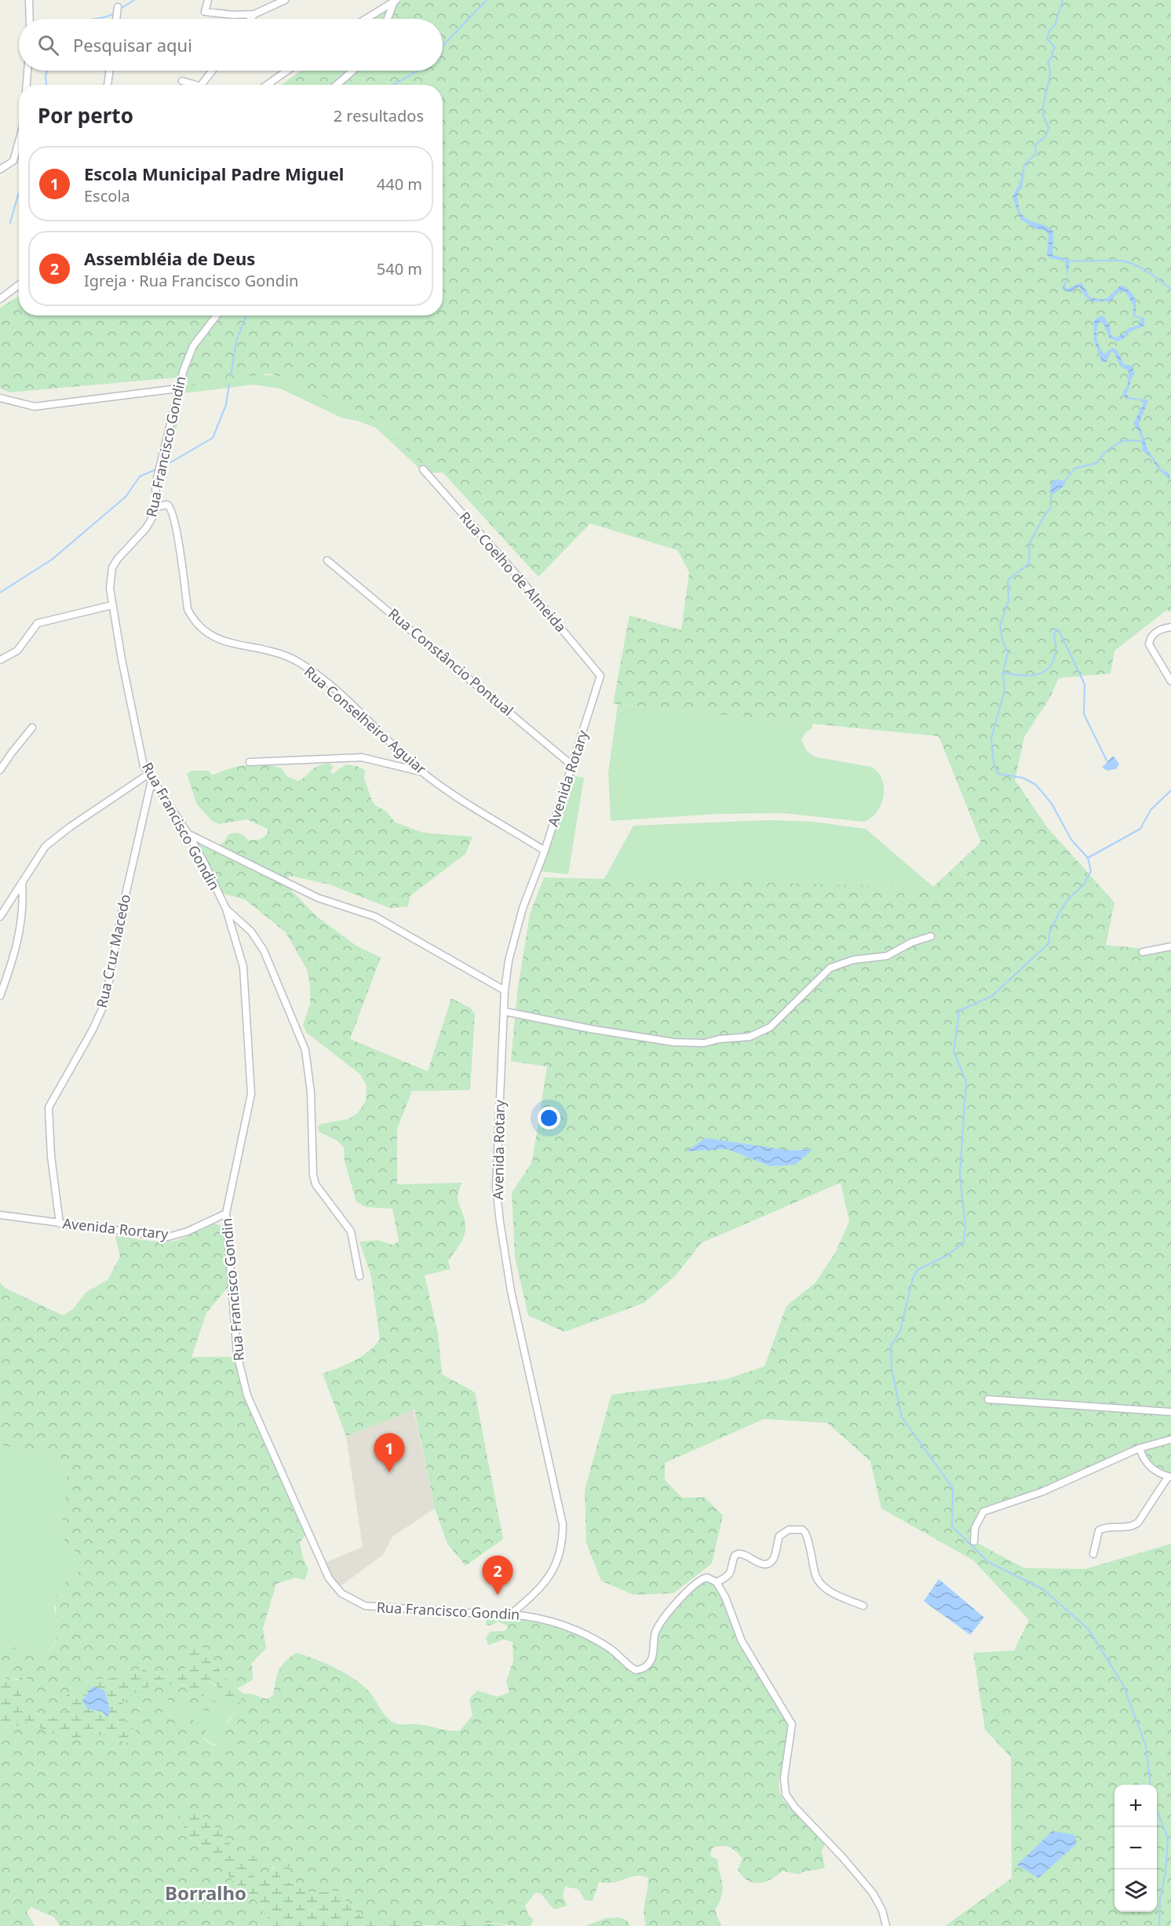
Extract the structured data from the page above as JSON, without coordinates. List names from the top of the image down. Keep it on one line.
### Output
{"streets":{"street":["Rua Francisco Gondin","Rua Coelho de Almeida","Rua Constâncio Pontual","Rua Conselheiro Aguiar","Avenida Rotary","Rua Cruz Macedo","Avenida Rortary"]},"crossings":[["Rua Francisco Gondin","Rua Conselheiro Aguiar"],["Rua Francisco Gondin","Avenida Rotary"],["Rua Francisco Gondin","Rua Cruz Macedo"],["Rua Francisco Gondin","Avenida Rortary"],["Rua Coelho de Almeida","Avenida Rotary"],["Rua Constâncio Pontual","Avenida Rotary"],["Rua Conselheiro Aguiar","Avenida Rotary"],["Rua Cruz Macedo","Avenida Rortary"]],"districts":["Borralho"],"page":{"search":"Pesquisar aqui","heading":["Por perto","2 resultados"],"list":[{"mark":"1","name":"Escola Municipal Padre Miguel","note":"Escola","value":"440 m"},{"mark":"2","name":"Assembléia de Deus","note":"Igreja · Rua Francisco Gondin","value":"540 m"}],"pins":["1","2"],"map_buttons":["+","−"]}}
